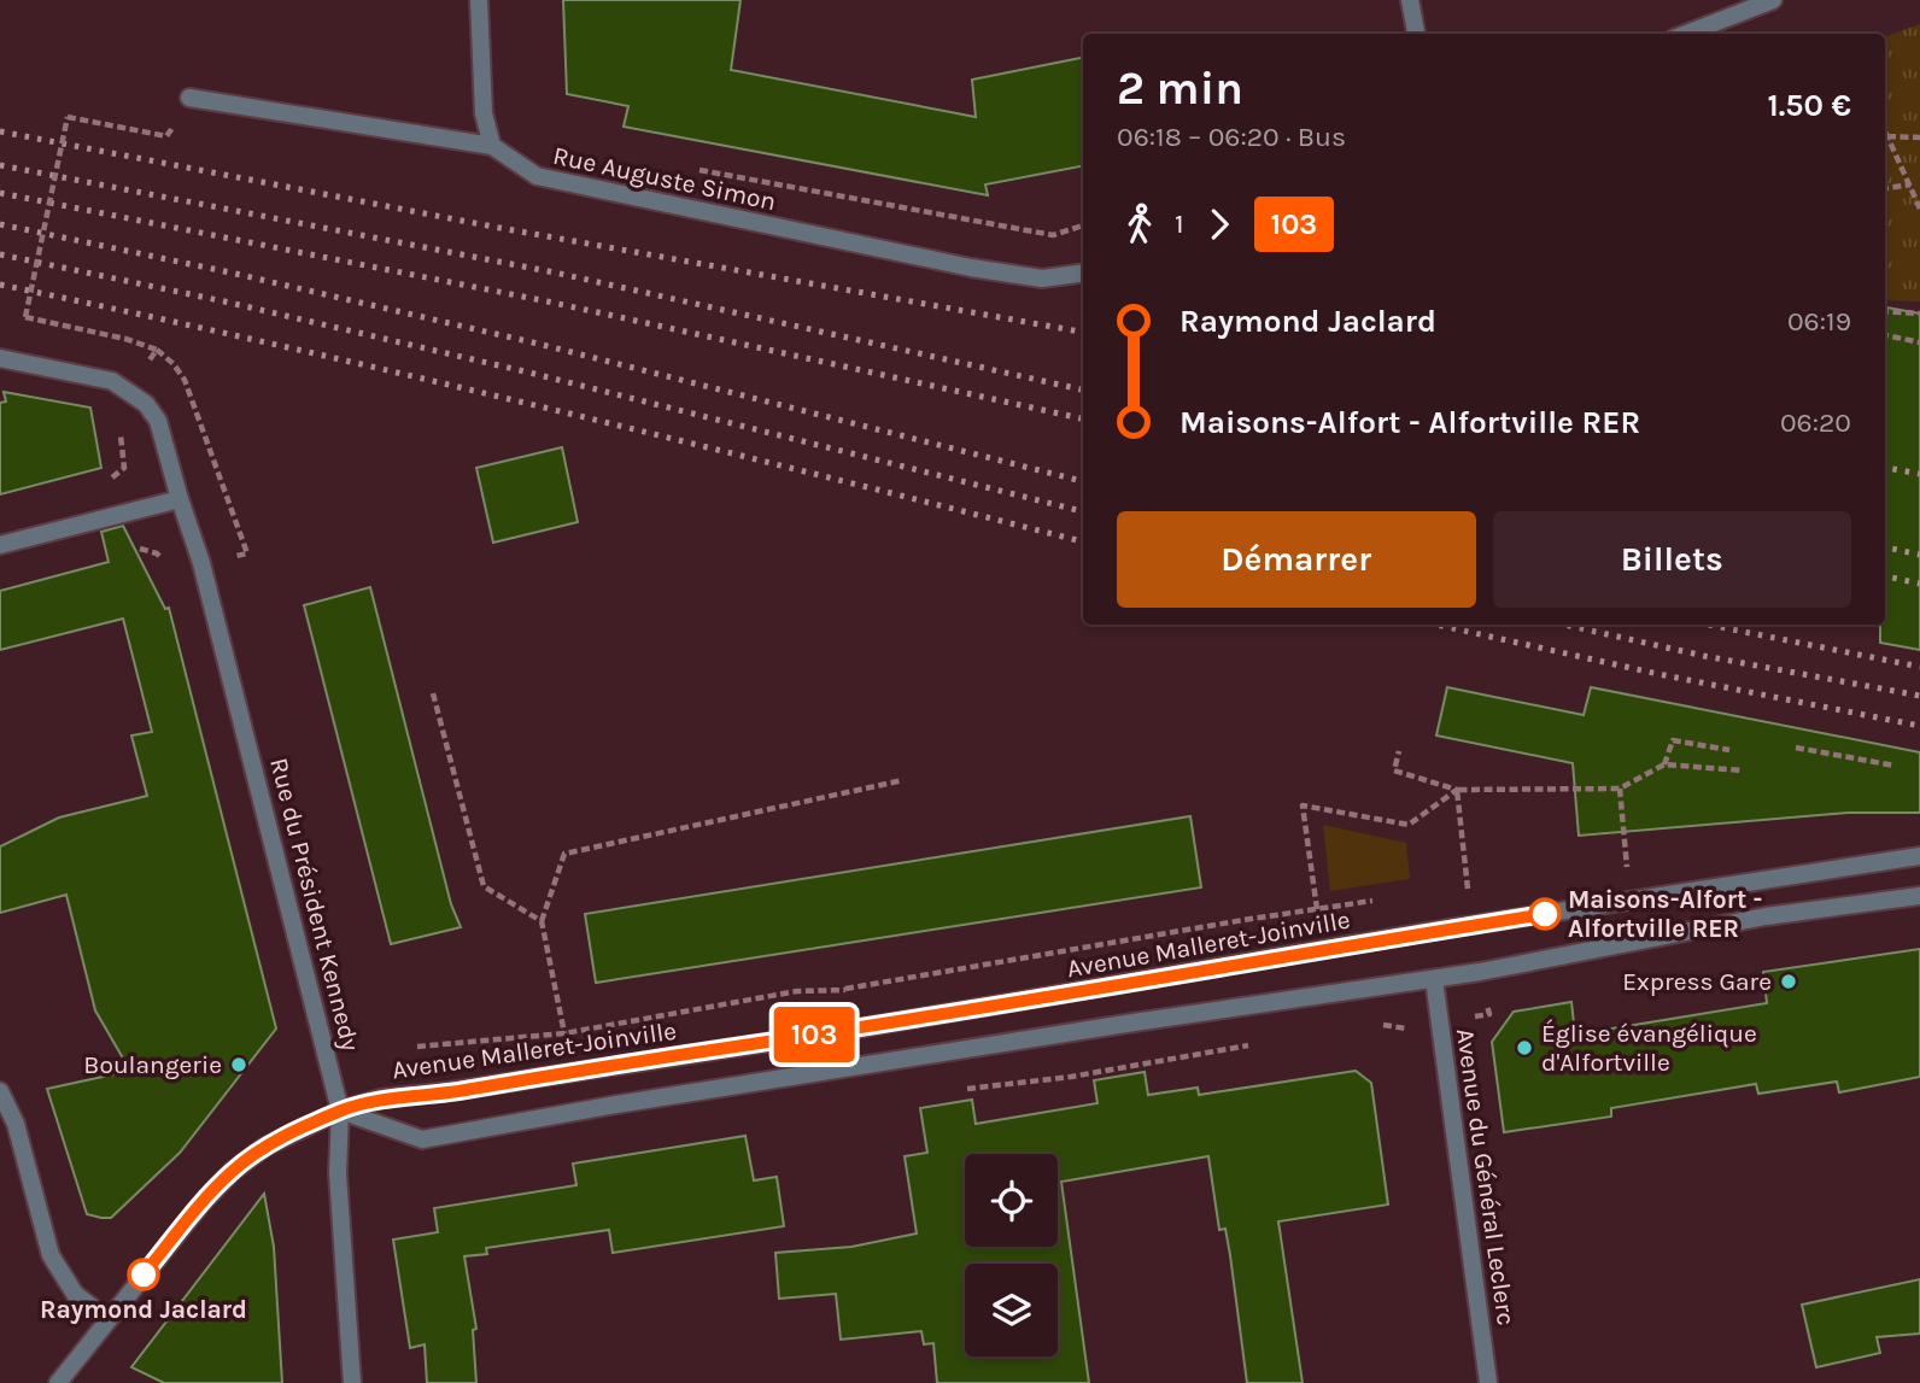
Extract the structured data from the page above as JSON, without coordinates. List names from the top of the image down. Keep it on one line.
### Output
{"streets":{"street":["Rue Auguste Simon","Rue du Président Kennedy","Avenue Malleret-Joinville","Avenue du Général Leclerc"]},"crossings":[["Rue du Président Kennedy","Avenue Malleret-Joinville"]],"places":["Maisons-Alfort - Alfortville RER","Express Gare","Église évangélique d'Alfortville","Boulangerie","Raymond Jaclard"],"lines":["bus line 103"],"page":{"on_map":"103","heading":["2 min","06:18 – 06:20 · Bus","1.50 €"],"legs":["1","103"],"list":[{"name":"Raymond Jaclard","value":"06:19"},{"name":"Maisons-Alfort - Alfortville RER","value":"06:20"}],"buttons":["Démarrer","Billets"]}}
